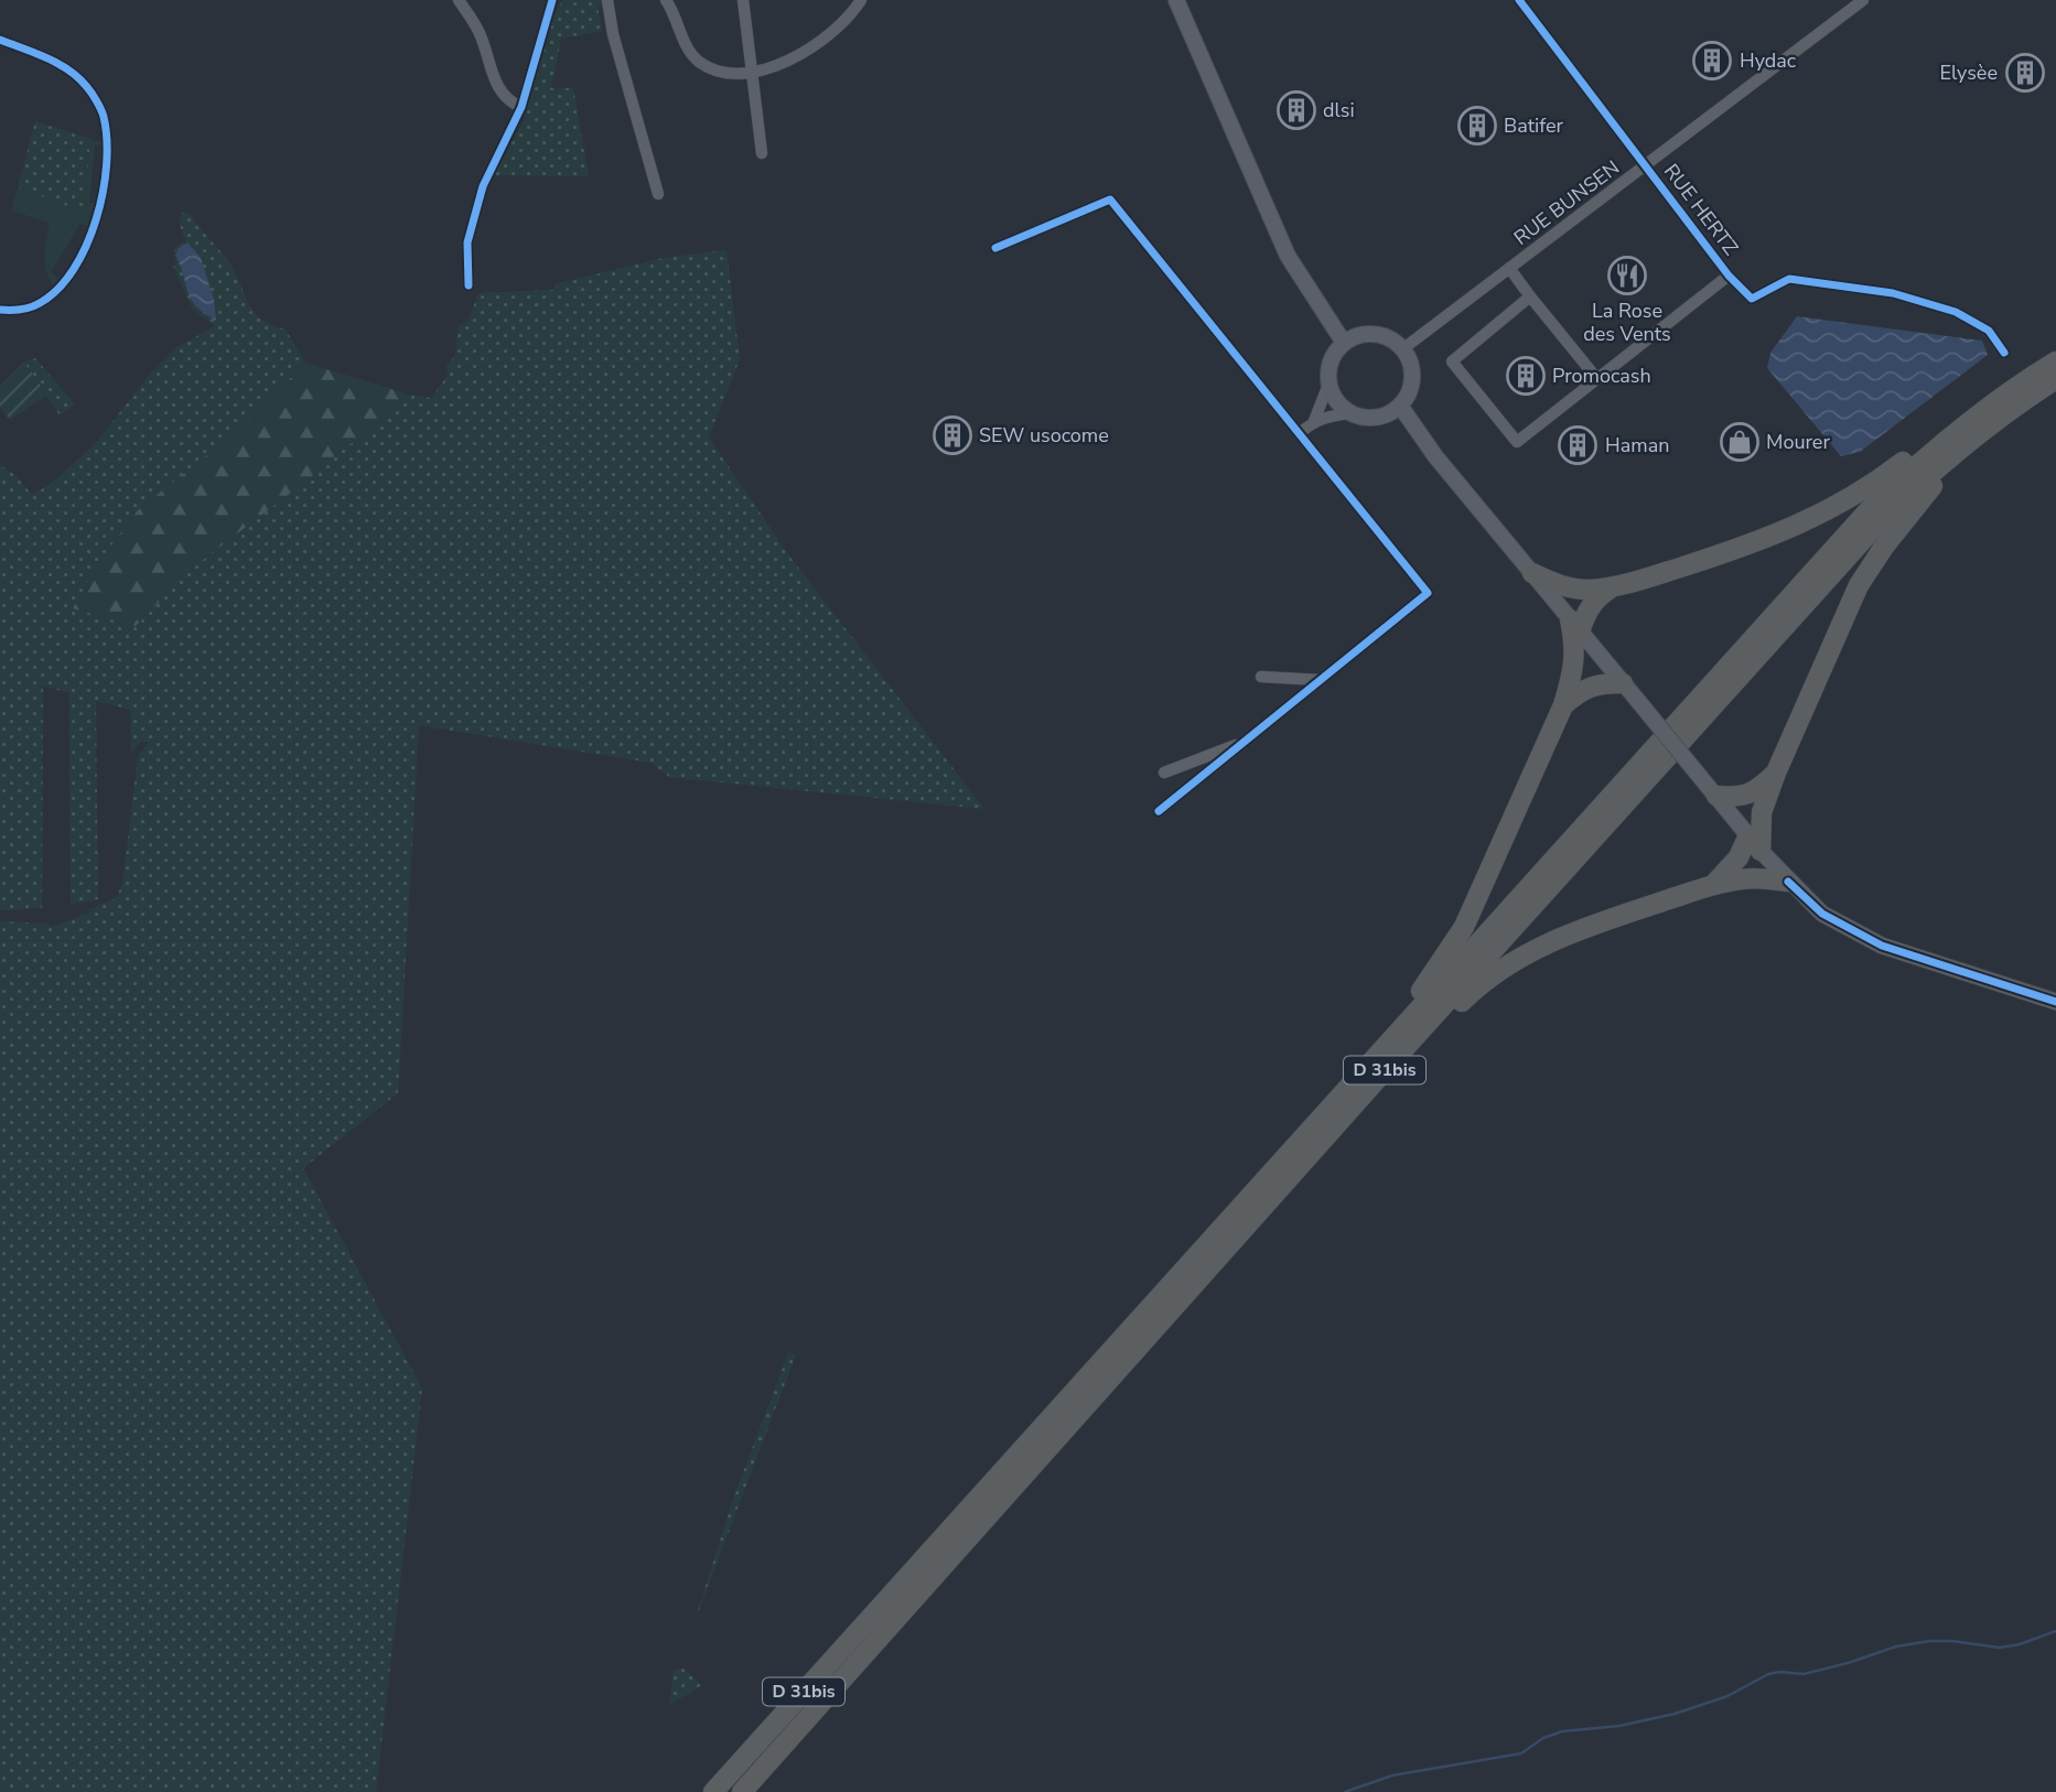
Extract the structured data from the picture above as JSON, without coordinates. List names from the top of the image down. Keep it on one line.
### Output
{"streets":{"highway":["D 31bis"],"street":["RUE BUNSEN","RUE HERTZ"]},"crossings":[["RUE BUNSEN","RUE HERTZ"]],"places":{"building":["Hydac","Elysèe","dlsi","Batifer","Promocash","SEW usocome","Haman"],"restaurant":["La Rose des Vents"],"shop":["Mourer"]}}
